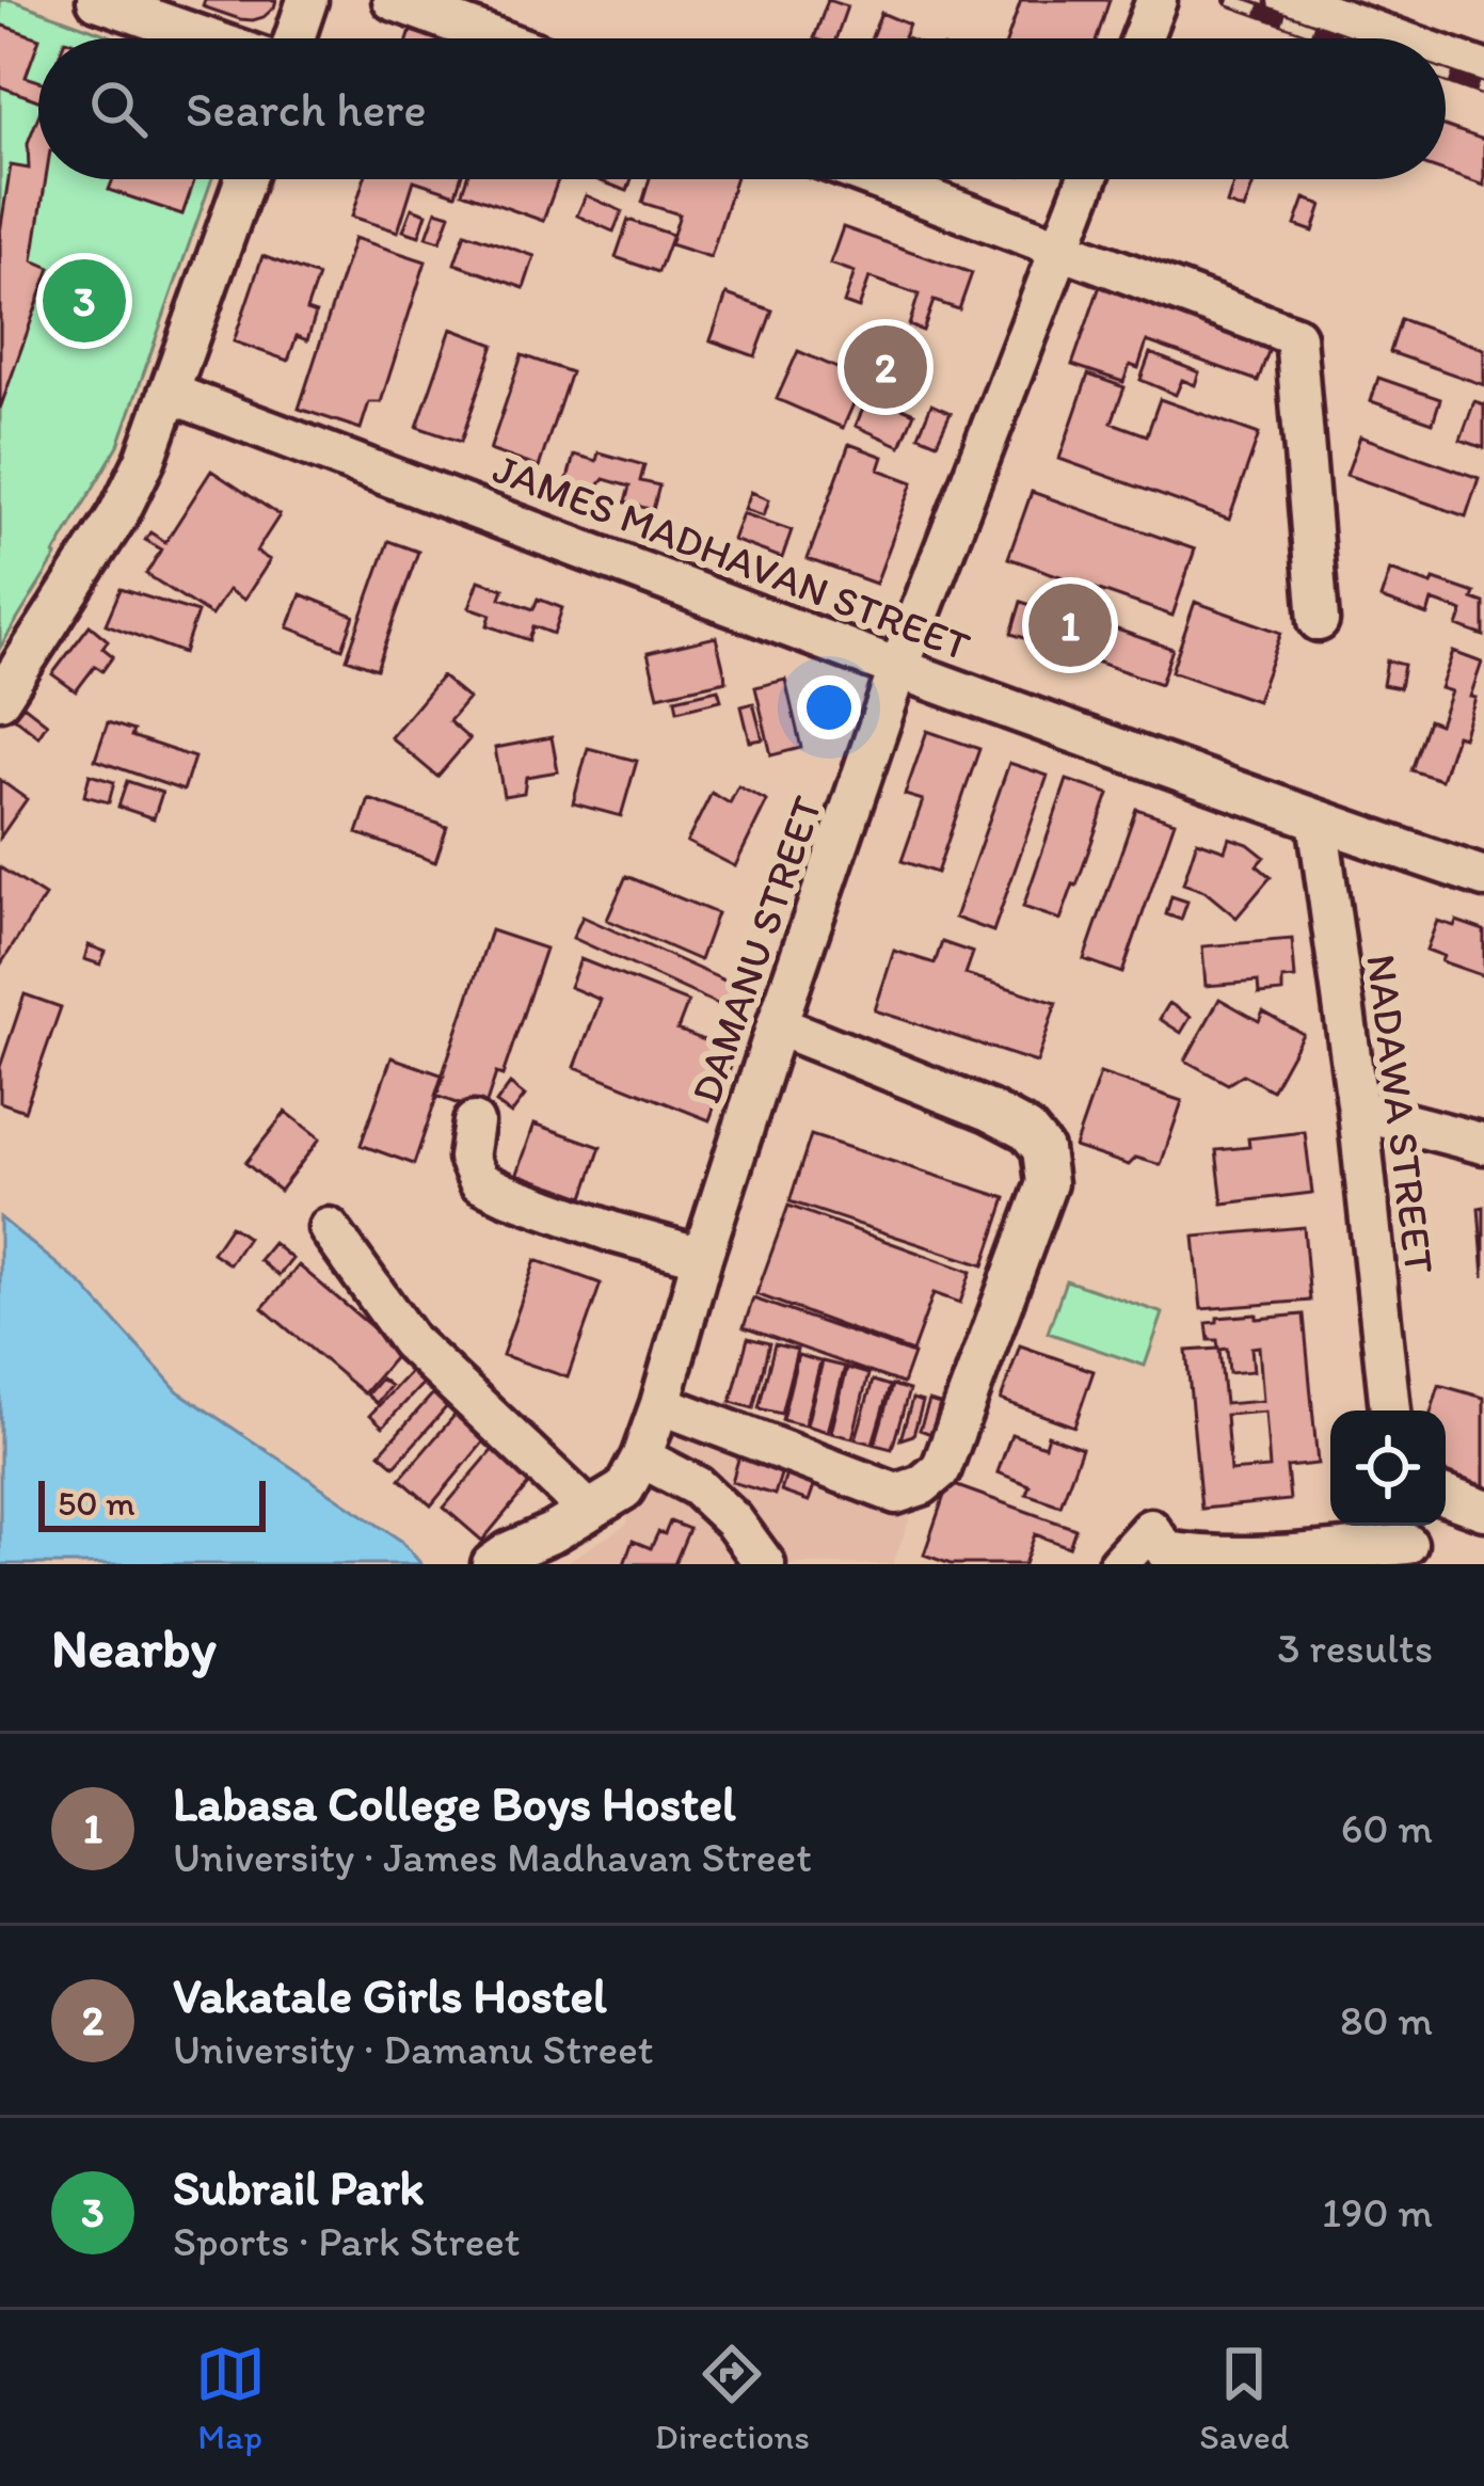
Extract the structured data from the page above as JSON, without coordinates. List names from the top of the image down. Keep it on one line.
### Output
{"streets":{"street":["JAMES MADHAVAN STREET","DAMANU STREET","NADAWA STREET"]},"crossings":[["JAMES MADHAVAN STREET","DAMANU STREET"],["JAMES MADHAVAN STREET","NADAWA STREET"]],"scale_bar":"50 m","page":{"search":"Search here","pins":["3","2","1"],"scale":"50 m","heading":["Nearby","3 results"],"list":[{"mark":"1","name":"Labasa College Boys Hostel","note":"University · James Madhavan Street","value":"60 m"},{"mark":"2","name":"Vakatale Girls Hostel","note":"University · Damanu Street","value":"80 m"},{"mark":"3","name":"Subrail Park","note":"Sports · Park Street","value":"190 m"}],"nav":["Map","Directions","Saved"]}}
